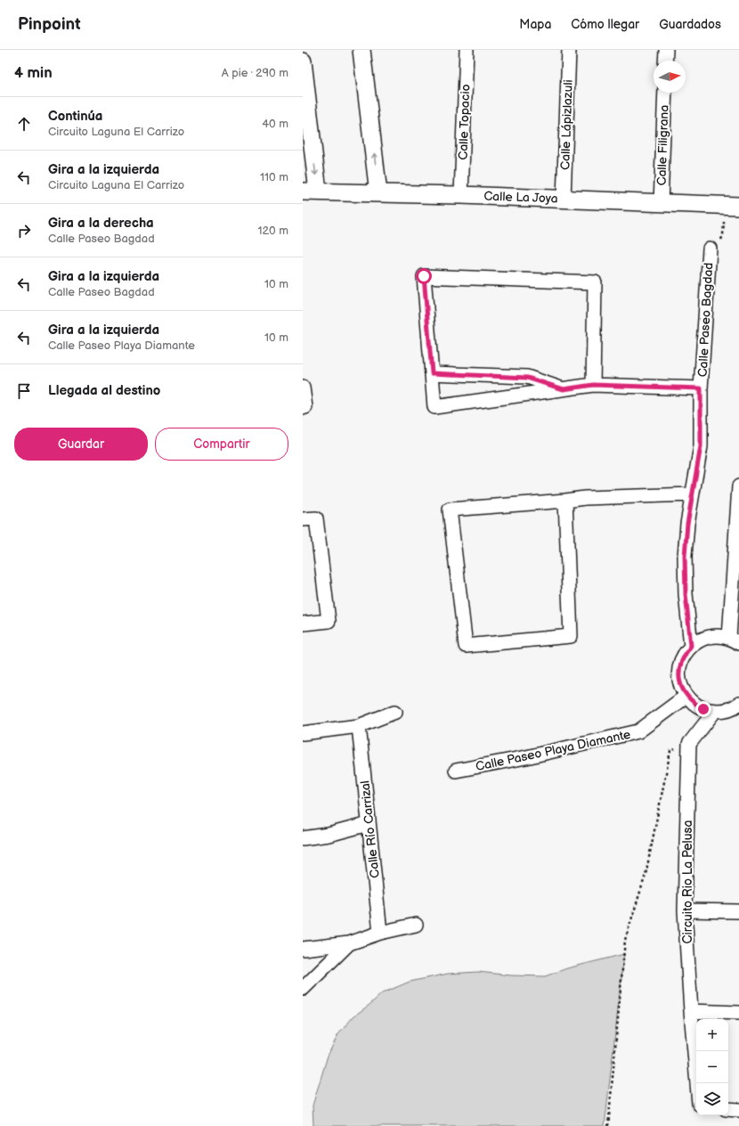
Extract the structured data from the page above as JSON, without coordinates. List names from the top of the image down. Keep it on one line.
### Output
{"streets":{"street":["Calle Topacio","Calle Lápizlazuli","Calle Filigrana","Calle La Joya","Calle Paseo Bagdad","Calle Paseo Playa Diamante","Calle Río Carrizal","Circuito Rio La Pelusa"]},"crossings":[["Calle Topacio","Calle La Joya"],["Calle Lápizlazuli","Calle La Joya"],["Calle Filigrana","Calle La Joya"]],"north":"right","page":{"header":"Pinpoint","nav":["Mapa","Cómo llegar","Guardados"],"heading":["4 min","A pie · 290 m"],"list":[["Continúa","Circuito Laguna El Carrizo","40 m"],["Gira a la izquierda","Circuito Laguna El Carrizo","110 m"],["Gira a la derecha","Calle Paseo Bagdad","120 m"],["Gira a la izquierda","Calle Paseo Bagdad","10 m"],["Gira a la izquierda","Calle Paseo Playa Diamante","10 m"],"Llegada al destino"],"buttons":["Guardar","Compartir"],"map_buttons":["+","−"]}}
